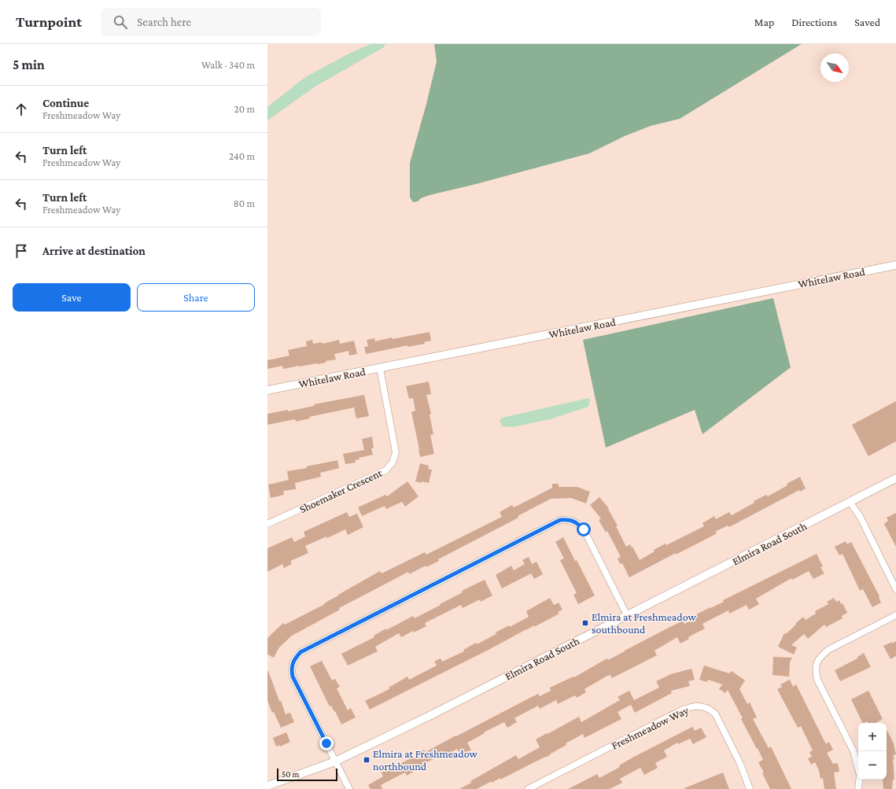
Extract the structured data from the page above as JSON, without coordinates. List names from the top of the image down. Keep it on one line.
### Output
{"streets":{"street":["Whitelaw Road","Shoemaker Crescent","Elmira Road South","Freshmeadow Way"]},"crossings":[["Whitelaw Road","Shoemaker Crescent"]],"places":{"transit":["Elmira at Freshmeadow southbound","Elmira at Freshmeadow northbound"]},"scale_bar":"50 m","north":"bottom right","page":{"header":"Turnpoint","search":"Search here","nav":["Map","Directions","Saved"],"heading":["5 min","Walk · 340 m"],"list":[["Continue","Freshmeadow Way","20 m"],["Turn left","Freshmeadow Way","240 m"],["Turn left","Freshmeadow Way","80 m"],"Arrive at destination"],"buttons":["Save","Share"],"map_buttons":["+","−"],"scale":"50 m"}}
